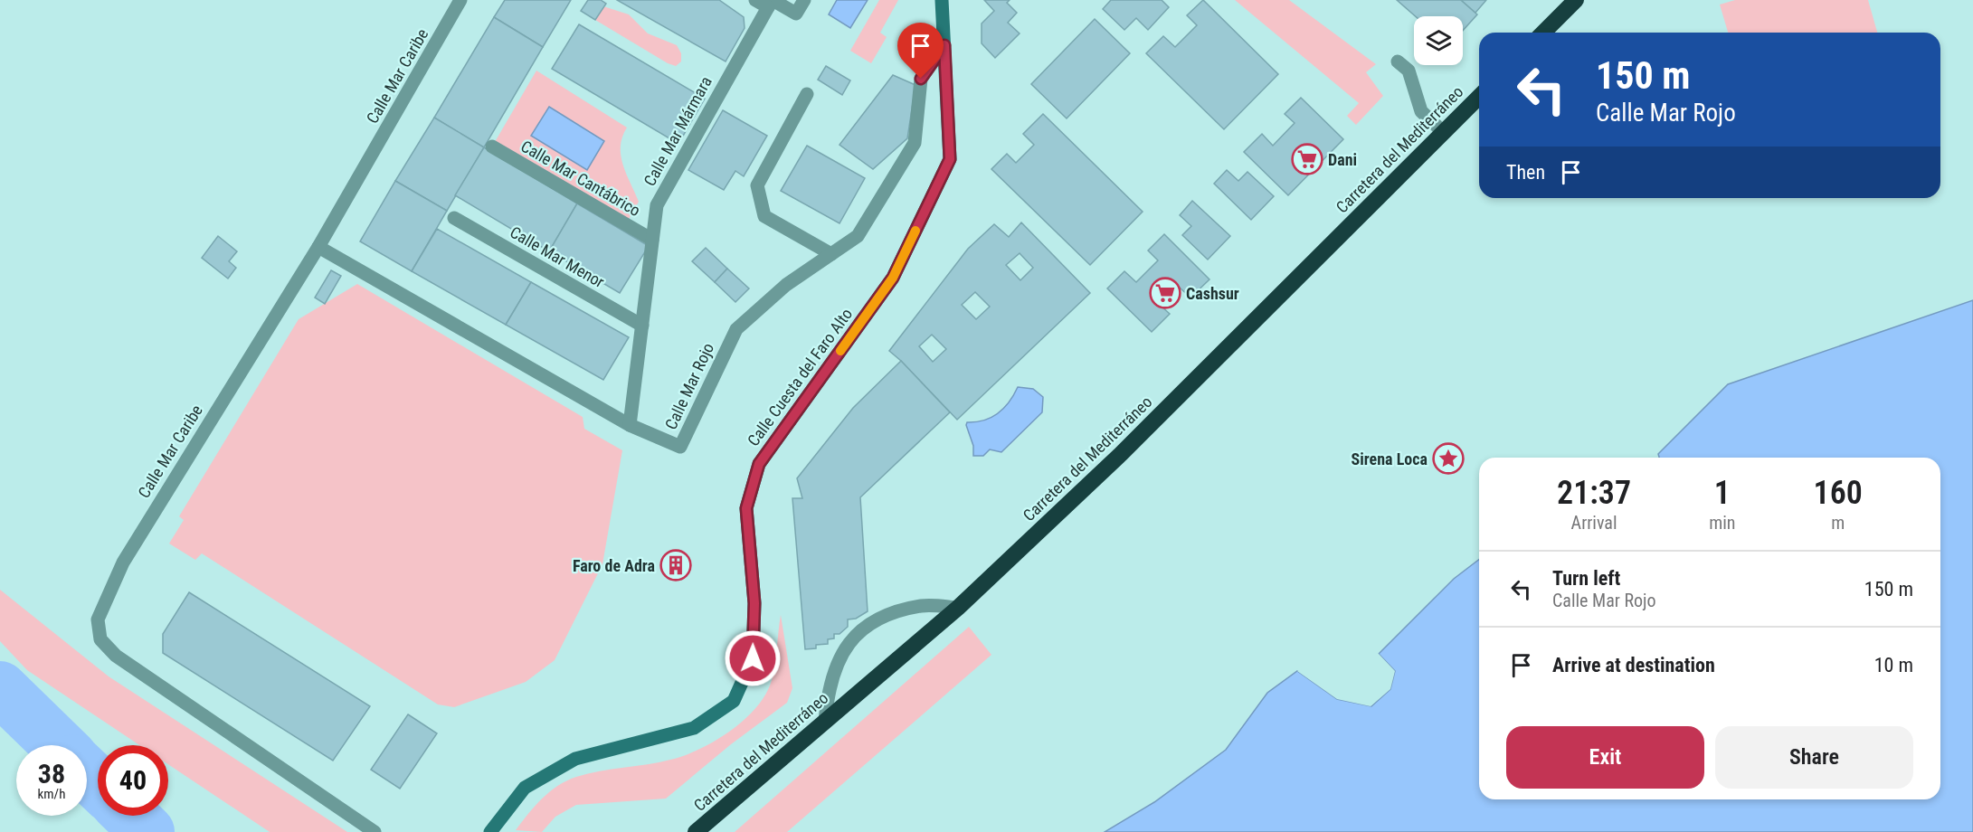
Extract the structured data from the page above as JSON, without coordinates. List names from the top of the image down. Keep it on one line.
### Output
{"streets":{"highway":["Carretera del Mediterráneo"],"street":["Calle Mar Caribe","Calle Mar Mármara","Calle Mar Cantábrico","Calle Mar Menor","Calle Cuesta del Faro Alto","Calle Mar Rojo"]},"crossings":[["Calle Mar Caribe","Calle Mar Rojo"],["Calle Mar Mármara","Calle Mar Cantábrico"],["Calle Mar Mármara","Calle Mar Menor"],["Calle Mar Mármara","Calle Mar Rojo"],["Calle Cuesta del Faro Alto","Calle Mar Rojo"]],"places":{"supermarket":["Dani","Cashsur"],"place":["Sirena Loca"],"building":["Faro de Adra"]},"page":{"turn":["150 m","Calle Mar Rojo"],"then":"Then","eta":["21:37","Arrival","1","min","160","m"],"list":[{"name":"Turn left","note":"Calle Mar Rojo","value":"150 m"},{"name":"Arrive at destination","value":"10 m"}],"buttons":["Exit","Share"],"speed":"38 km/h","limit":"40"}}
